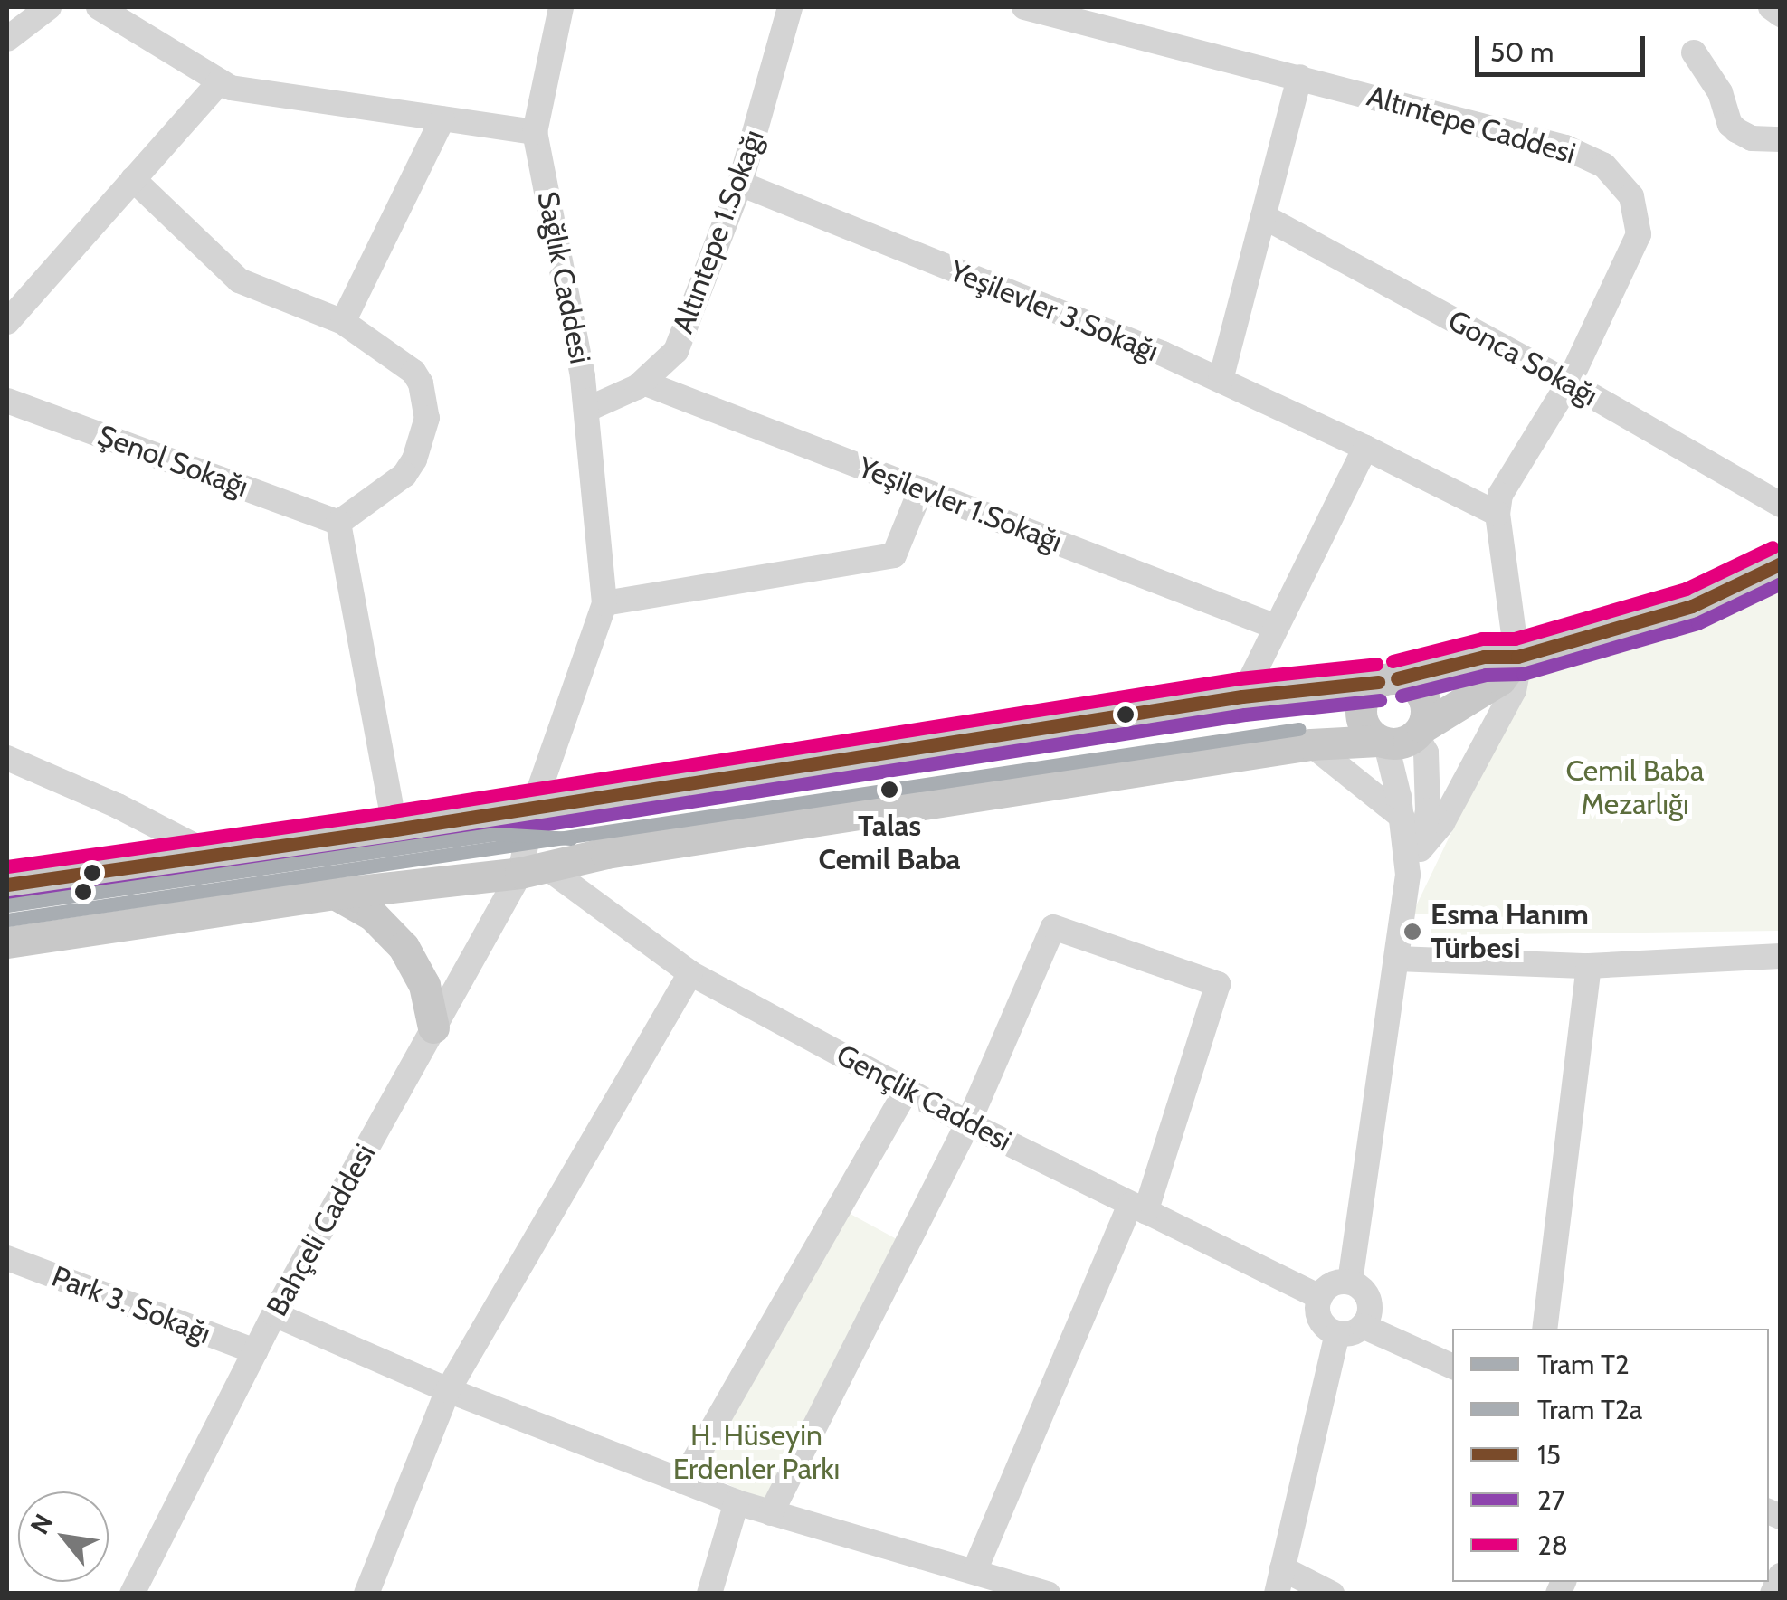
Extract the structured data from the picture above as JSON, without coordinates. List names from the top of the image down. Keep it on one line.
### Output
{"streets":{"street":["Altıntepe Caddesi","Altıntepe 1.Sokağı","Sağlık Caddesi","Yeşilevler 3.Sokağı","Gonca Sokağı","Şenol Sokağı","Yeşilevler 1.Sokağı","Gençlik Caddesi","Bahçeli Caddesi","Park 3. Sokağı"]},"crossings":[["Altıntepe Caddesi","Yeşilevler 3.Sokağı"],["Altıntepe Caddesi","Gonca Sokağı"],["Altıntepe 1.Sokağı","Sağlık Caddesi"],["Altıntepe 1.Sokağı","Yeşilevler 3.Sokağı"],["Altıntepe 1.Sokağı","Yeşilevler 1.Sokağı"],["Sağlık Caddesi","Gençlik Caddesi"],["Sağlık Caddesi","Bahçeli Caddesi"],["Gençlik Caddesi","Bahçeli Caddesi"],["Bahçeli Caddesi","Park 3. Sokağı"]],"parks":["Cemil Baba Mezarlığı","H. Hüseyin Erdenler Parkı"],"places":["Talas Cemil Baba","Esma Hanım Türbesi"],"lines":["transit line 28","transit line 15","transit line 27","tram line T2","tram line T2a"],"legend":["Tram T2","Tram T2a","15","27","28"],"scale_bar":"50 m","north":"top left"}
